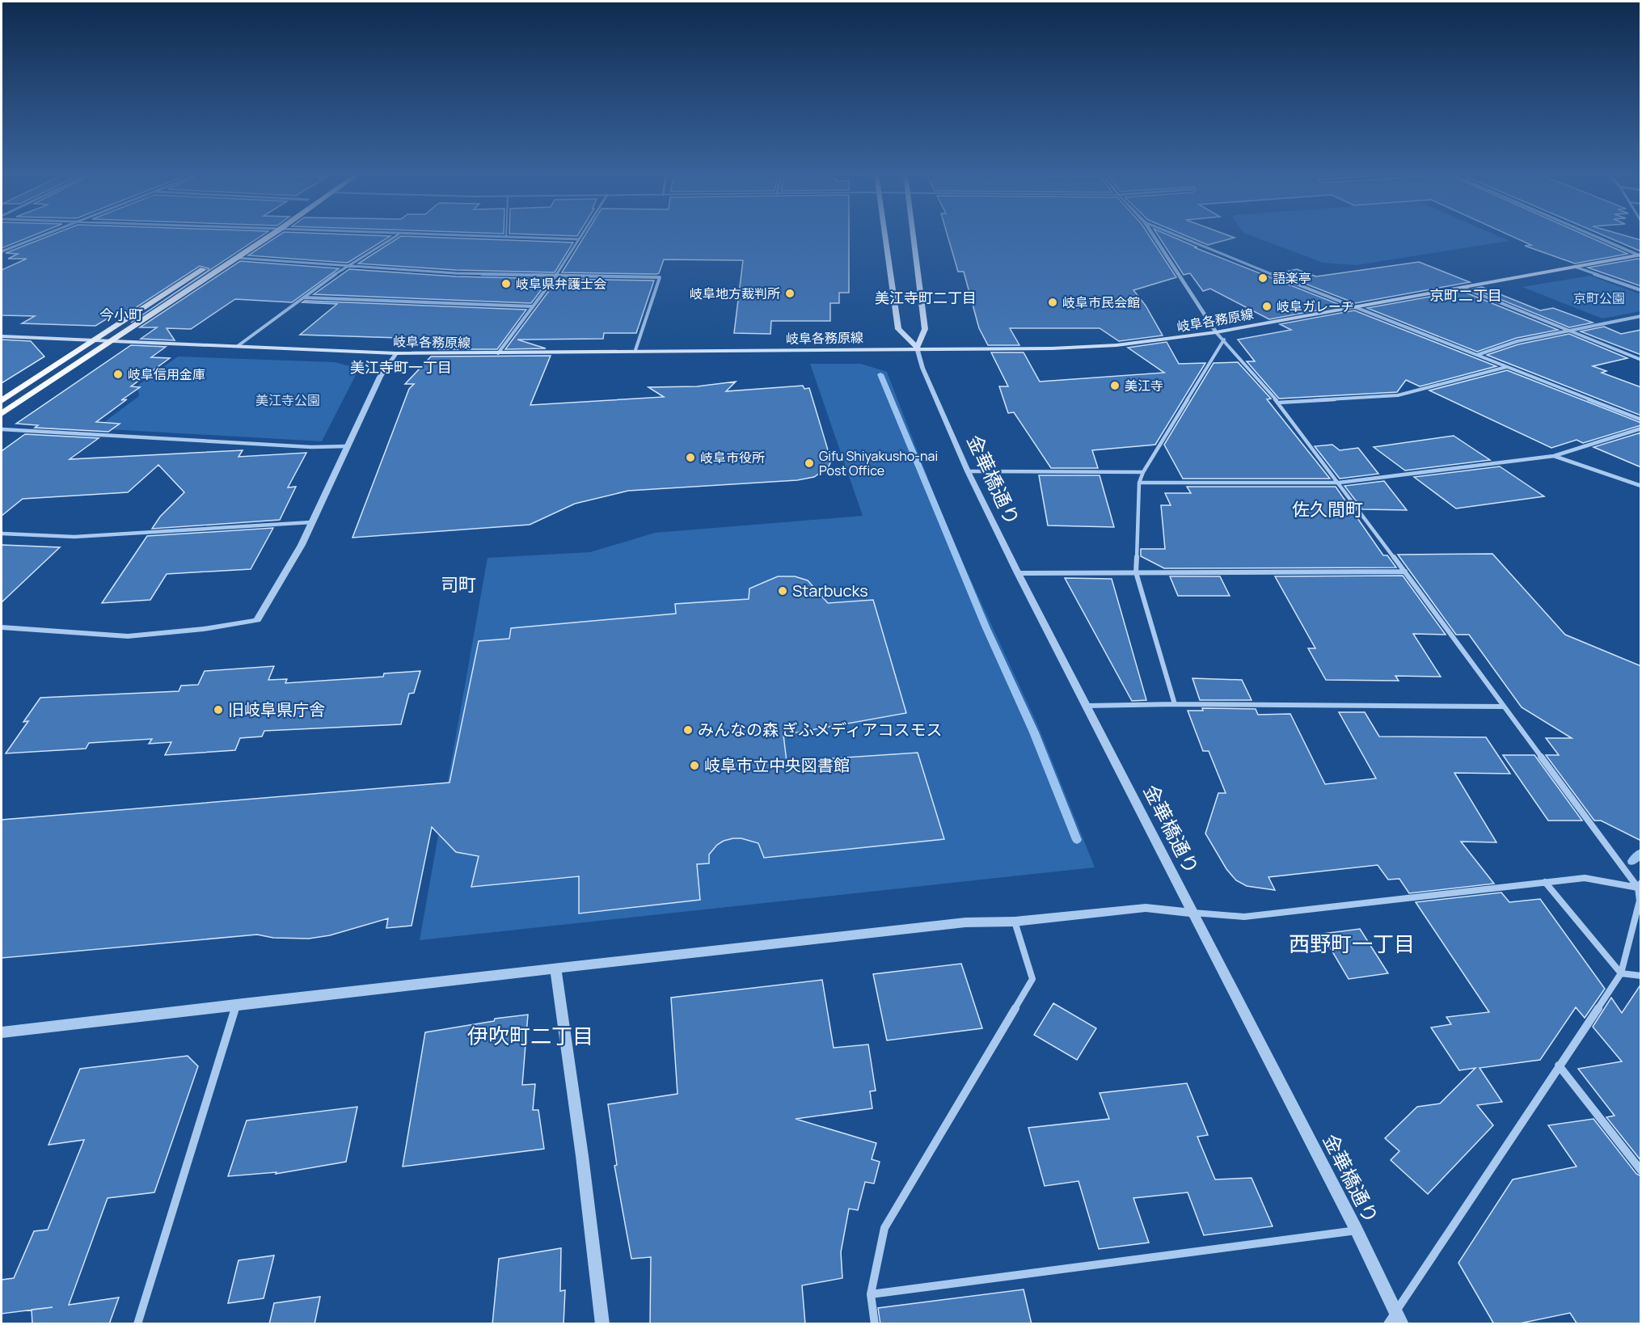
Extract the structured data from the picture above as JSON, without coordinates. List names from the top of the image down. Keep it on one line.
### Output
{"streets":{"main road":["岐阜各務原線","金華橋通り"]},"crossings":[["岐阜各務原線","金華橋通り"]],"districts":["京町二丁目","美江寺町二丁目","今小町","美江寺町一丁目","佐久間町","司町","西野町一丁目","伊吹町二丁目"],"parks":["京町公園","美江寺公園"],"places":["語楽亭","岐阜県弁護士会","岐阜地方裁判所","岐阜市民会館","岐阜ガレーヂ","岐阜信用金庫","美江寺","岐阜市役所","Gifu Shiyakusho-nai Post Office","Starbucks","旧岐阜県庁舎","みんなの森 ぎふメディアコスモス","岐阜市立中央図書館"]}
